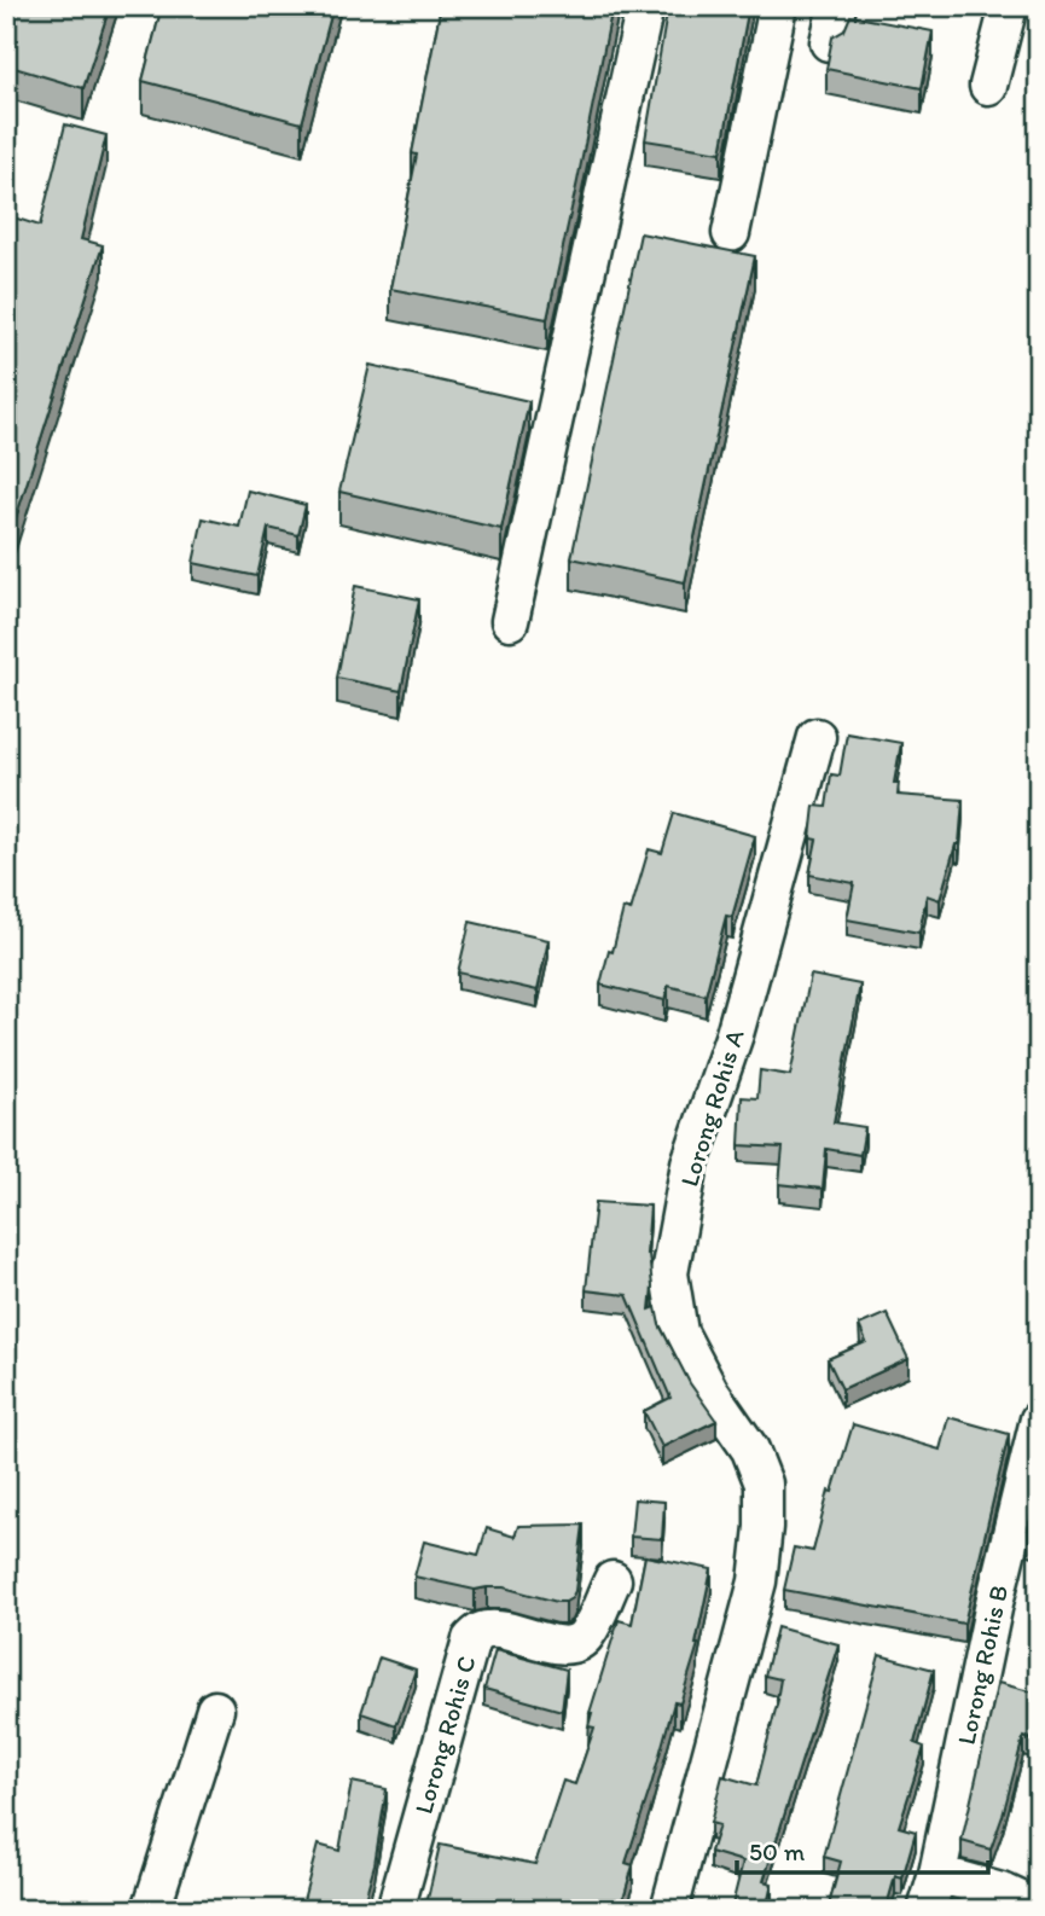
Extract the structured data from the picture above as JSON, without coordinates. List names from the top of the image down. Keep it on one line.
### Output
{"streets":{"street":["Lorong Rohis A","Lorong Rohis B","Lorong Rohis C"]},"scale_bar":"50 m"}
